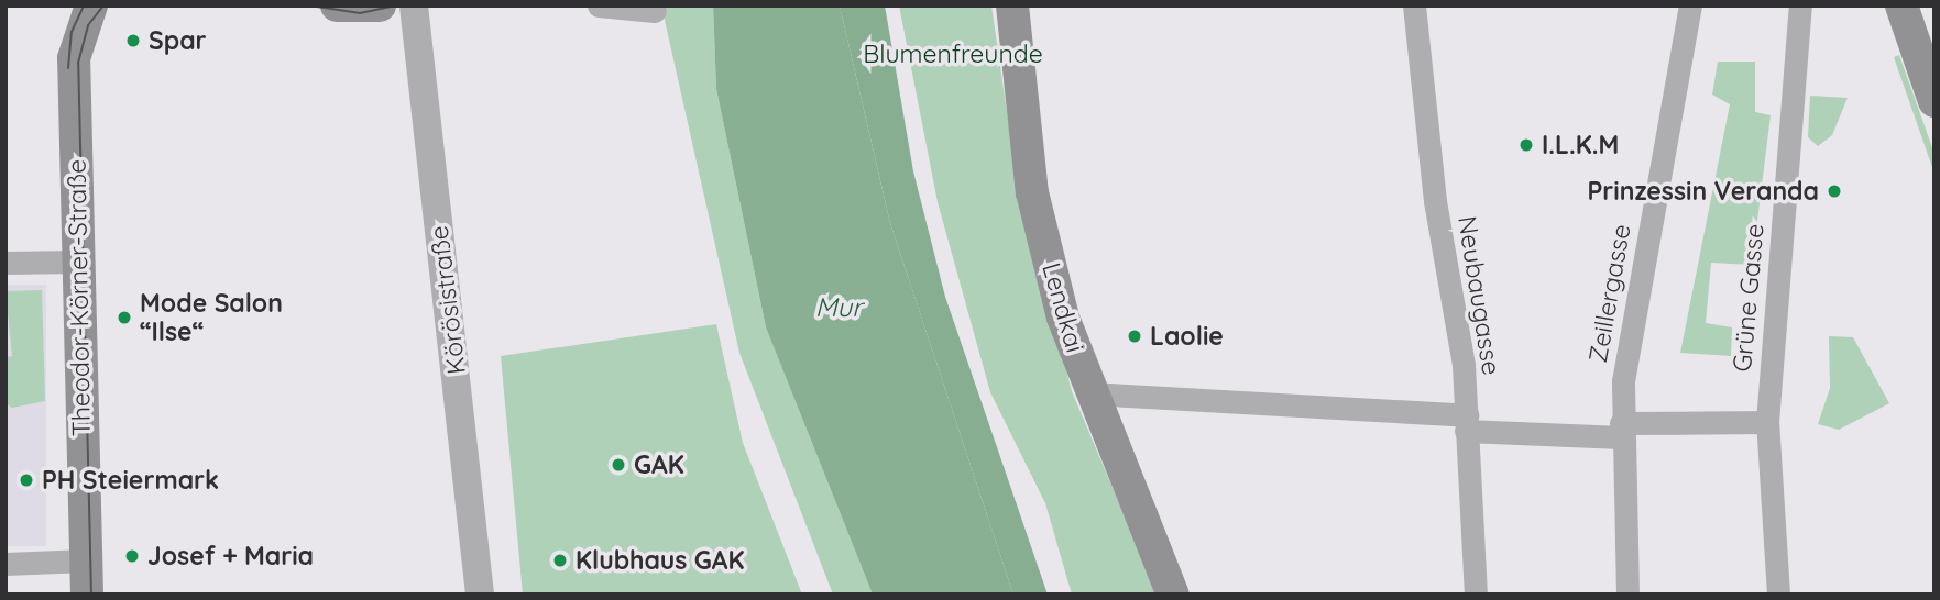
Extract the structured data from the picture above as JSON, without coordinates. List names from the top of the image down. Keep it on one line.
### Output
{"streets":{"main road":["Theodor-Körner-Straße","Lendkai"],"street":["Zeillergasse","Neubaugasse","Grüne Gasse","Körösistraße"]},"water":["Mur"],"parks":["Blumenfreunde"],"places":["Spar","I.L.K.M","Prinzessin Veranda","Mode Salon “Ilse“","Laolie","GAK","PH Steiermark","Josef + Maria","Klubhaus GAK"]}
